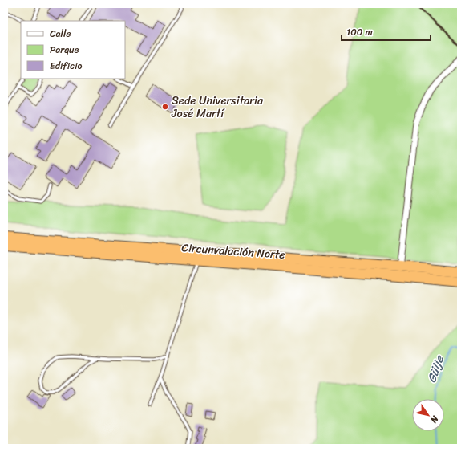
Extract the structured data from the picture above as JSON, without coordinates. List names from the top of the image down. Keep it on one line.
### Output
{"streets":{"highway":["Circunvalación Norte"]},"water":["Güije"],"places":["Sede Universitaria José Martí"],"legend":["Calle","Parque","Edificio"],"scale_bar":"100 m","north":"bottom right"}
